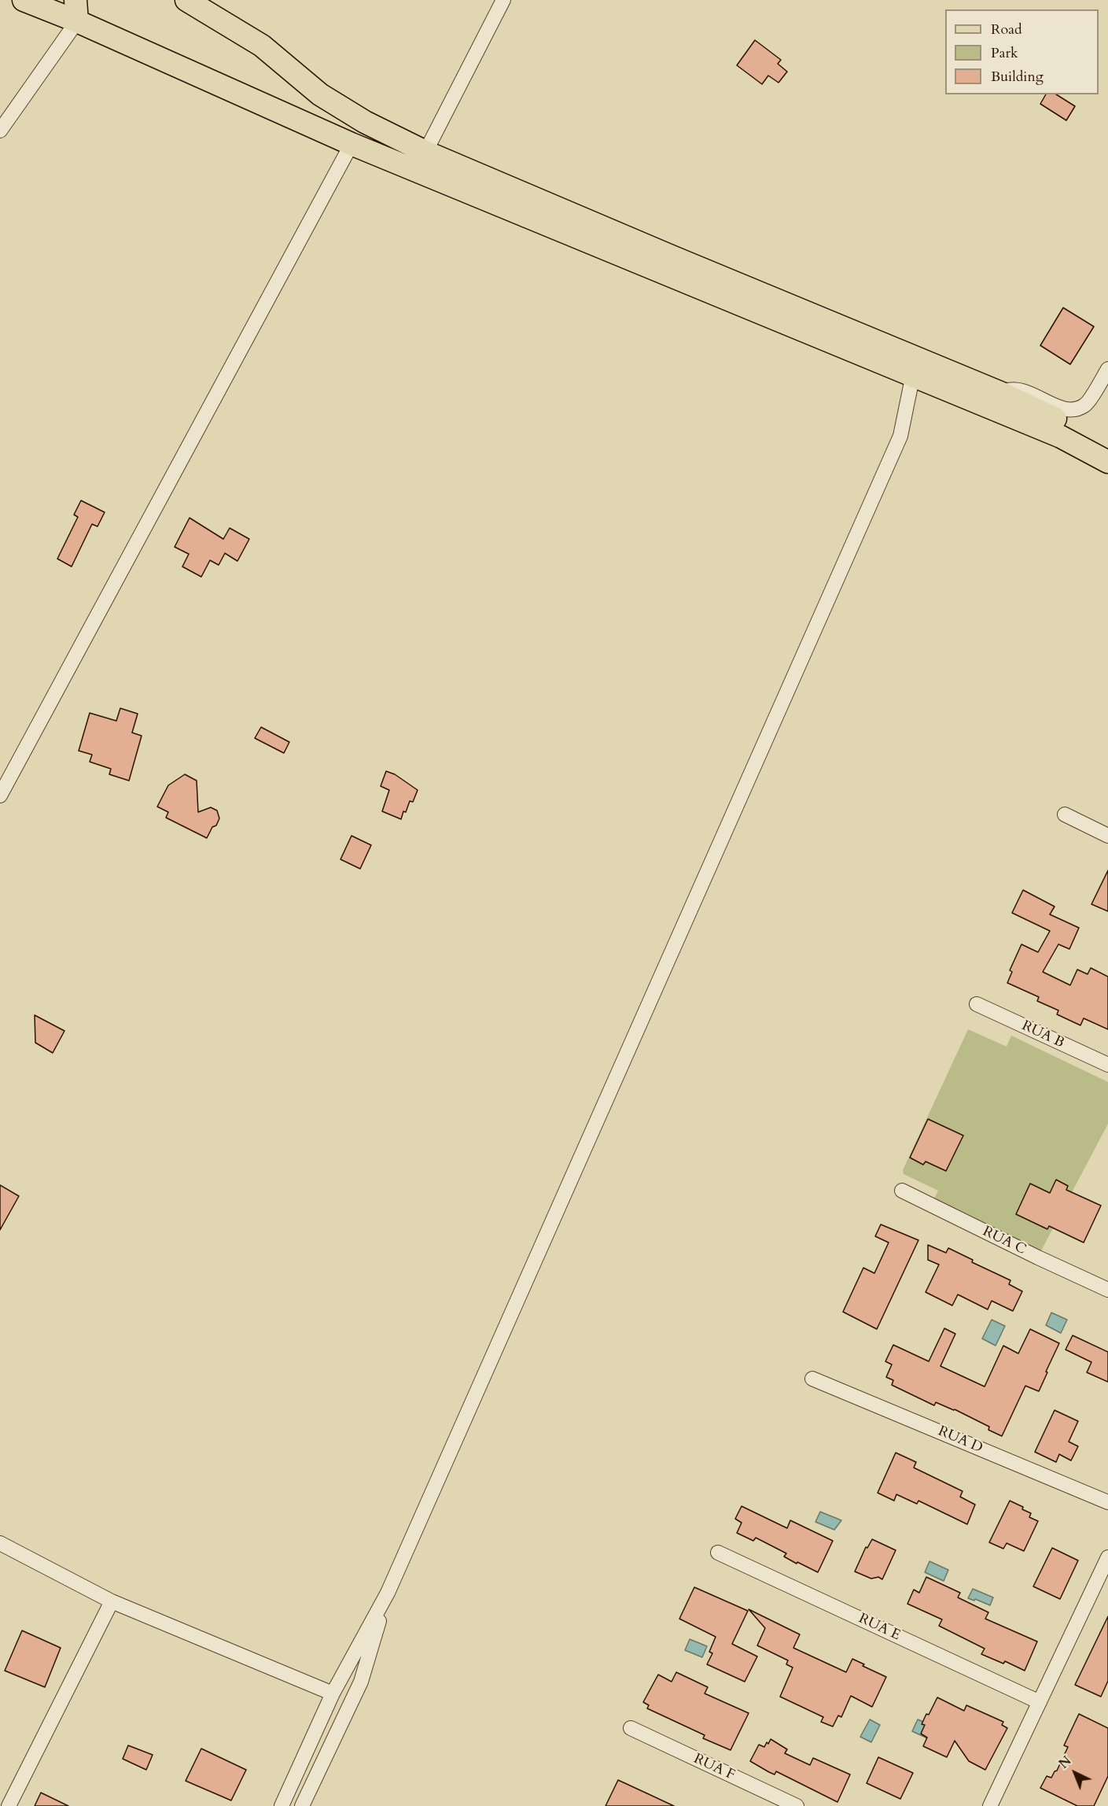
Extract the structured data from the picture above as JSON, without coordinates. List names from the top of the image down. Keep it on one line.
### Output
{"streets":{"street":["RUA B","RUA C","RUA D","RUA E","RUA F"]},"legend":["Road","Park","Building"],"north":"top left"}
